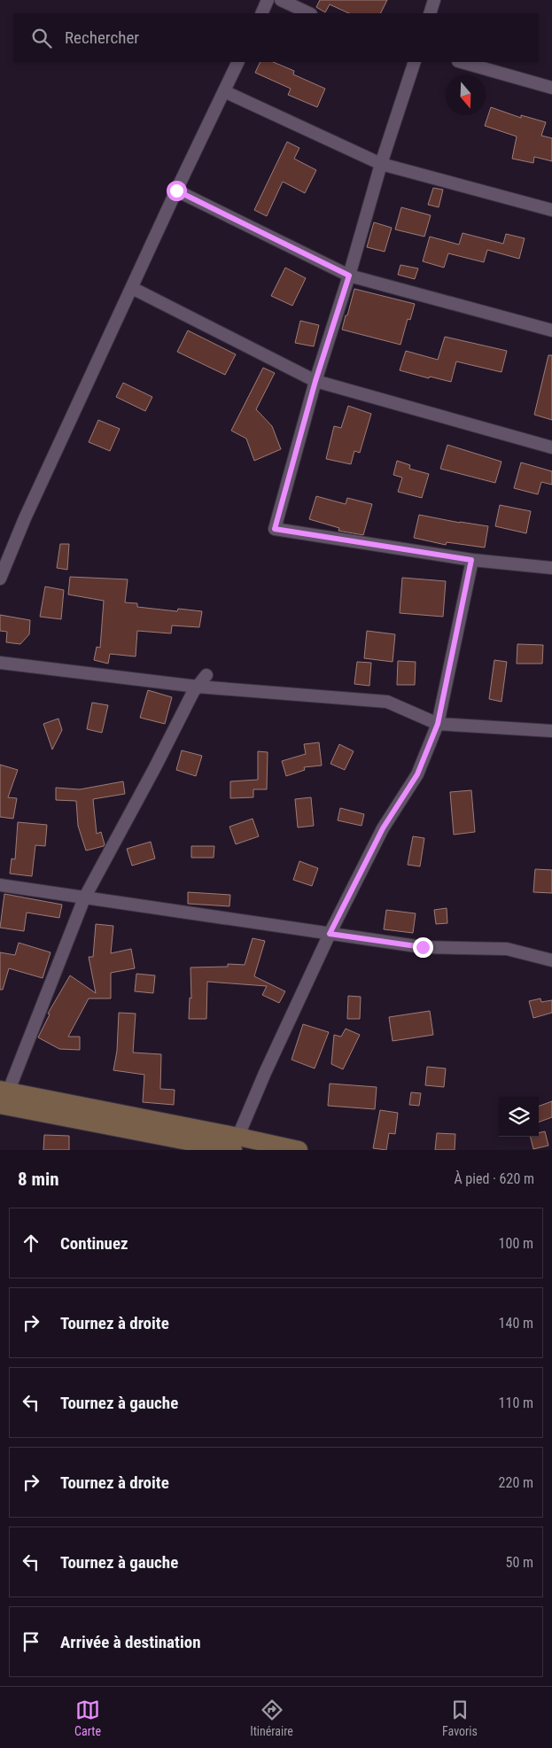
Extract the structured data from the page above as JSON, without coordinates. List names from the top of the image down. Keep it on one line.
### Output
{"north":"bottom","page":{"search":"Rechercher","heading":["8 min","À pied · 620 m"],"list":[["Continuez","100 m"],["Tournez à droite","140 m"],["Tournez à gauche","110 m"],["Tournez à droite","220 m"],["Tournez à gauche","50 m"],"Arrivée à destination"],"nav":["Carte","Itinéraire","Favoris"]}}
